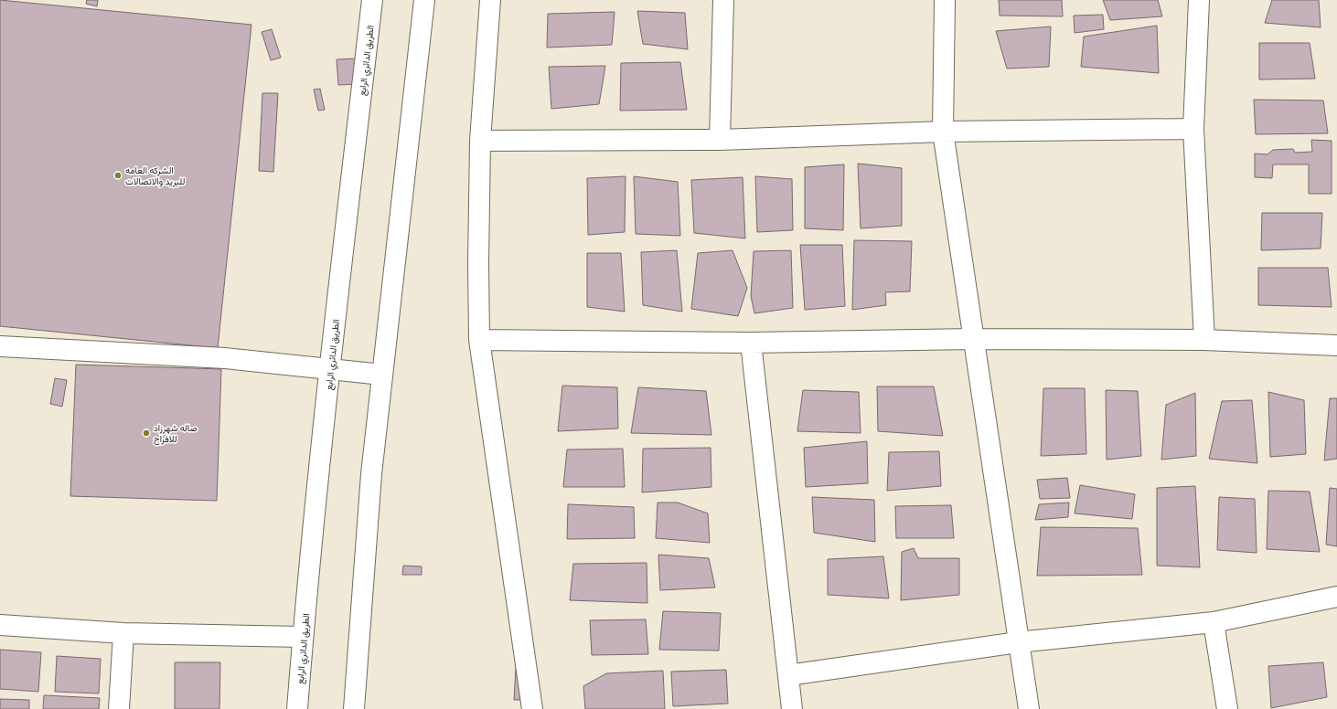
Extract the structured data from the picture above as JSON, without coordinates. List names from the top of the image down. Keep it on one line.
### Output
{"streets":{"street":["الطريق الدائري الرابع"]},"places":["الشركه العامه للبريد والاتصالات","صاله شهرزاد للافراح"]}
